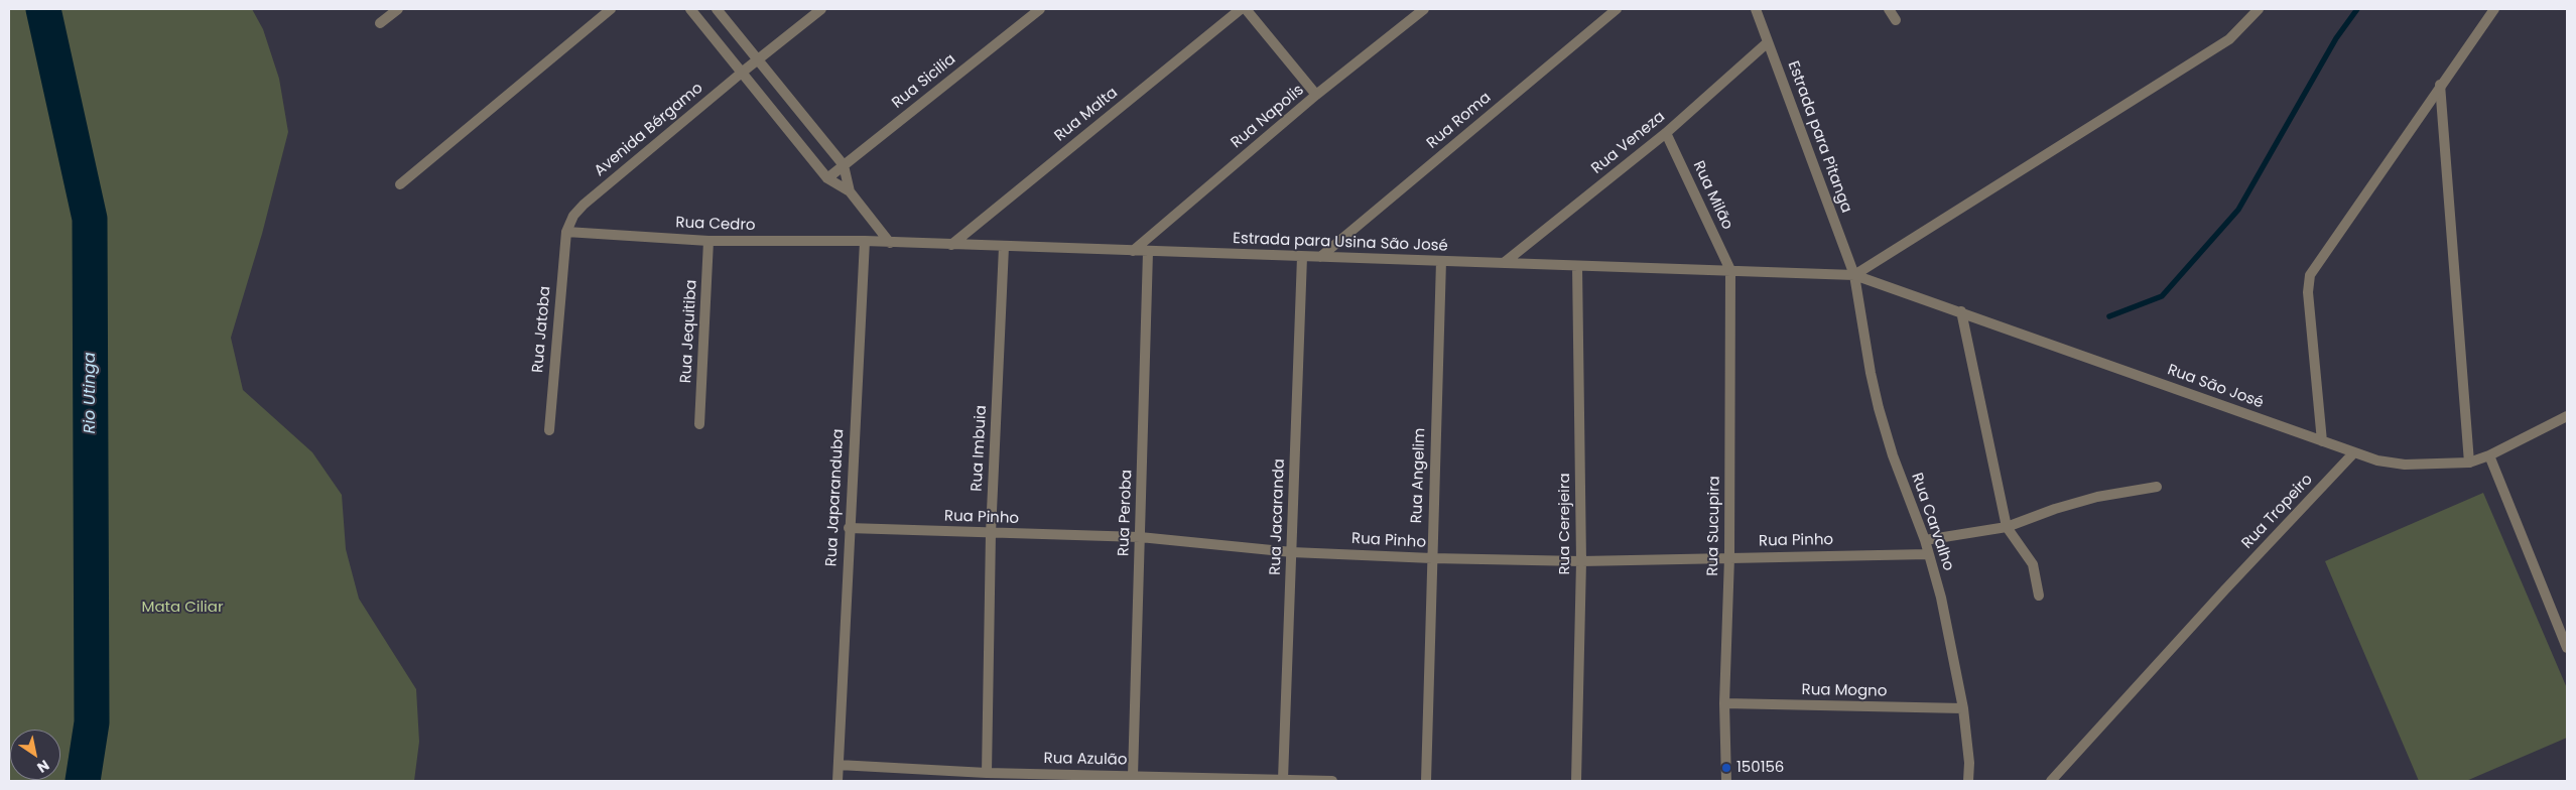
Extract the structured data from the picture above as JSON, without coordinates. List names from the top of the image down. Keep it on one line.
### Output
{"streets":{"street":["Rua Sicilia","Rua Malta","Rua Napolis","Rua Roma","Avenida Bérgamo","Estrada para Pitanga","Rua Veneza","Rua Milão","Rua Cedro","Estrada para Usina São José","Rua Jatoba","Rua Jequitiba","Rua São José","Rua Imbuia","Rua Angelim","Rua Japaranduba","Rua Tropeiro","Rua Peroba","Rua Jacaranda","Rua Pinho","Rua Carvalho","Rua Cerejeira","Rua Sucupira","Rua Mogno","Rua Azulão"]},"crossings":[["Rua Malta","Estrada para Usina São José"],["Rua Napolis","Estrada para Usina São José"],["Rua Roma","Estrada para Usina São José"],["Avenida Bérgamo","Rua Cedro"],["Avenida Bérgamo","Rua Jatoba"],["Estrada para Pitanga","Rua Veneza"],["Estrada para Pitanga","Estrada para Usina São José"],["Estrada para Pitanga","Rua São José"],["Estrada para Pitanga","Rua Carvalho"],["Rua Veneza","Rua Milão"],["Rua Veneza","Estrada para Usina São José"],["Rua Milão","Estrada para Usina São José"],["Rua Milão","Rua Sucupira"],["Rua Cedro","Rua Jatoba"],["Rua Cedro","Rua Jequitiba"],["Rua Cedro","Rua Japaranduba"],["Estrada para Usina São José","Rua São José"],["Estrada para Usina São José","Rua Imbuia"],["Estrada para Usina São José","Rua Angelim"],["Estrada para Usina São José","Rua Peroba"],["Estrada para Usina São José","Rua Jacaranda"],["Estrada para Usina São José","Rua Carvalho"],["Estrada para Usina São José","Rua Cerejeira"],["Estrada para Usina São José","Rua Sucupira"],["Rua São José","Rua Tropeiro"],["Rua São José","Rua Carvalho"],["Rua Imbuia","Rua Pinho"],["Rua Imbuia","Rua Azulão"],["Rua Angelim","Rua Pinho"],["Rua Japaranduba","Rua Pinho"],["Rua Japaranduba","Rua Azulão"],["Rua Peroba","Rua Pinho"],["Rua Peroba","Rua Azulão"],["Rua Jacaranda","Rua Pinho"],["Rua Jacaranda","Rua Azulão"],["Rua Pinho","Rua Carvalho"],["Rua Pinho","Rua Cerejeira"],["Rua Pinho","Rua Sucupira"],["Rua Carvalho","Rua Mogno"],["Rua Sucupira","Rua Mogno"]],"water":["Rio Utinga"],"parks":["Mata Ciliar"],"places":["150156"],"north":"bottom right"}
